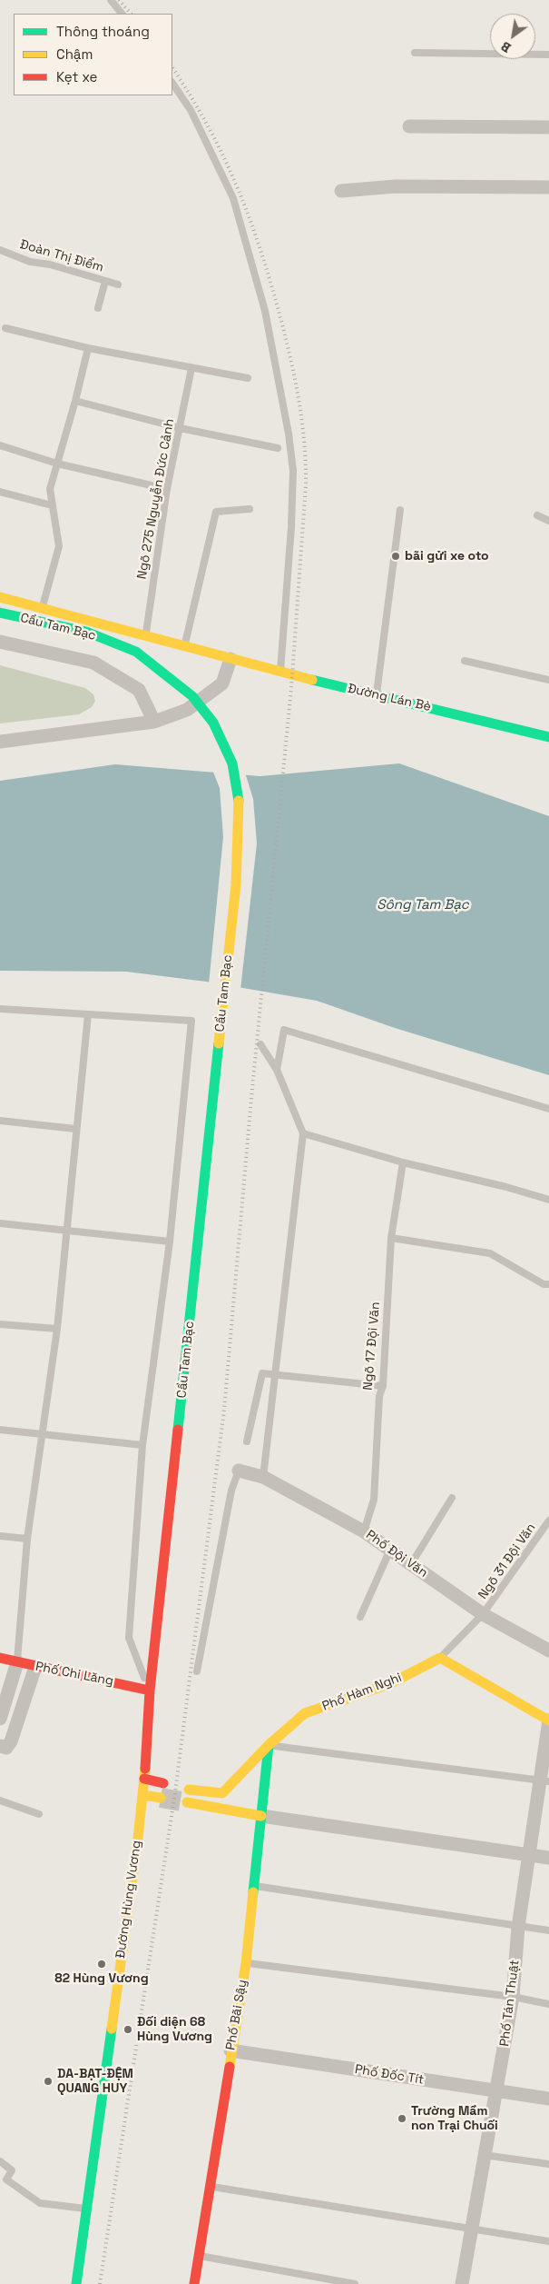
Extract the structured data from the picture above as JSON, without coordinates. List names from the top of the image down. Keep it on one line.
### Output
{"streets":{"main road":["Cầu Tam Bạc","Đường Lán Bè","Phố Chi Lăng","Phố Hàm Nghi","Đường Hùng Vương","Phố Bãi Sậy"],"street":["Phố Đội Văn","Phố Tán Thuật","Phố Đốc Tít"],"lane":["Đoàn Thị Điểm","Ngõ 275 Nguyễn Đức Cảnh","Ngõ 17 Đội Văn","Ngõ 31 Đội Văn"]},"crossings":[["Ngõ 275 Nguyễn Đức Cảnh","Đường Lán Bè"],["Cầu Tam Bạc","Đường Hùng Vương"],["Ngõ 17 Đội Văn","Phố Đội Văn"],["Phố Đội Văn","Ngõ 31 Đội Văn"],["Ngõ 31 Đội Văn","Phố Hàm Nghi"],["Phố Chi Lăng","Đường Hùng Vương"],["Phố Hàm Nghi","Phố Bãi Sậy"],["Phố Tán Thuật","Phố Đốc Tít"],["Phố Bãi Sậy","Phố Đốc Tít"]],"water":["Sông Tam Bạc"],"places":["bãi gửi xe oto","82 Hùng Vương","Đối diện 68 Hùng Vương","DA-BẠT-ĐỆM QUANG HUY","Trường Mầm non Trại Chuối"],"legend":["Thông thoáng","Chậm","Kẹt xe"],"north":"bottom left"}
